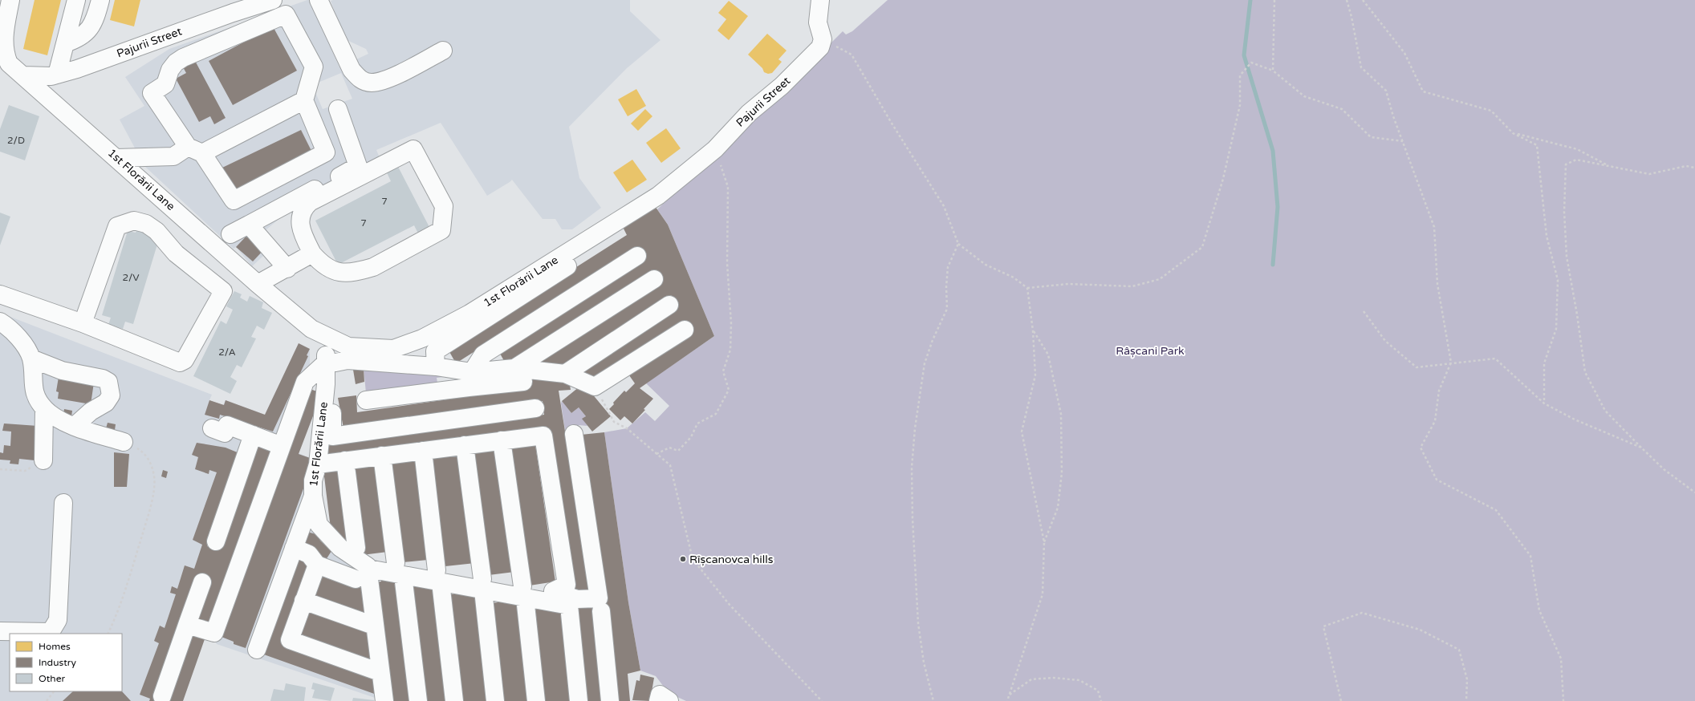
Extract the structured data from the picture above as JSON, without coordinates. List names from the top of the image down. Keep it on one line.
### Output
{"streets":{"street":["Pajurii Street","1st Florării Lane"]},"crossings":[["Pajurii Street","1st Florării Lane"]],"parks":["Râșcani Park"],"places":["Rîșcanovca hills"],"house_numbers":["2/D","7","7","2/V","2/A"],"legend":["Homes","Industry","Other"]}
